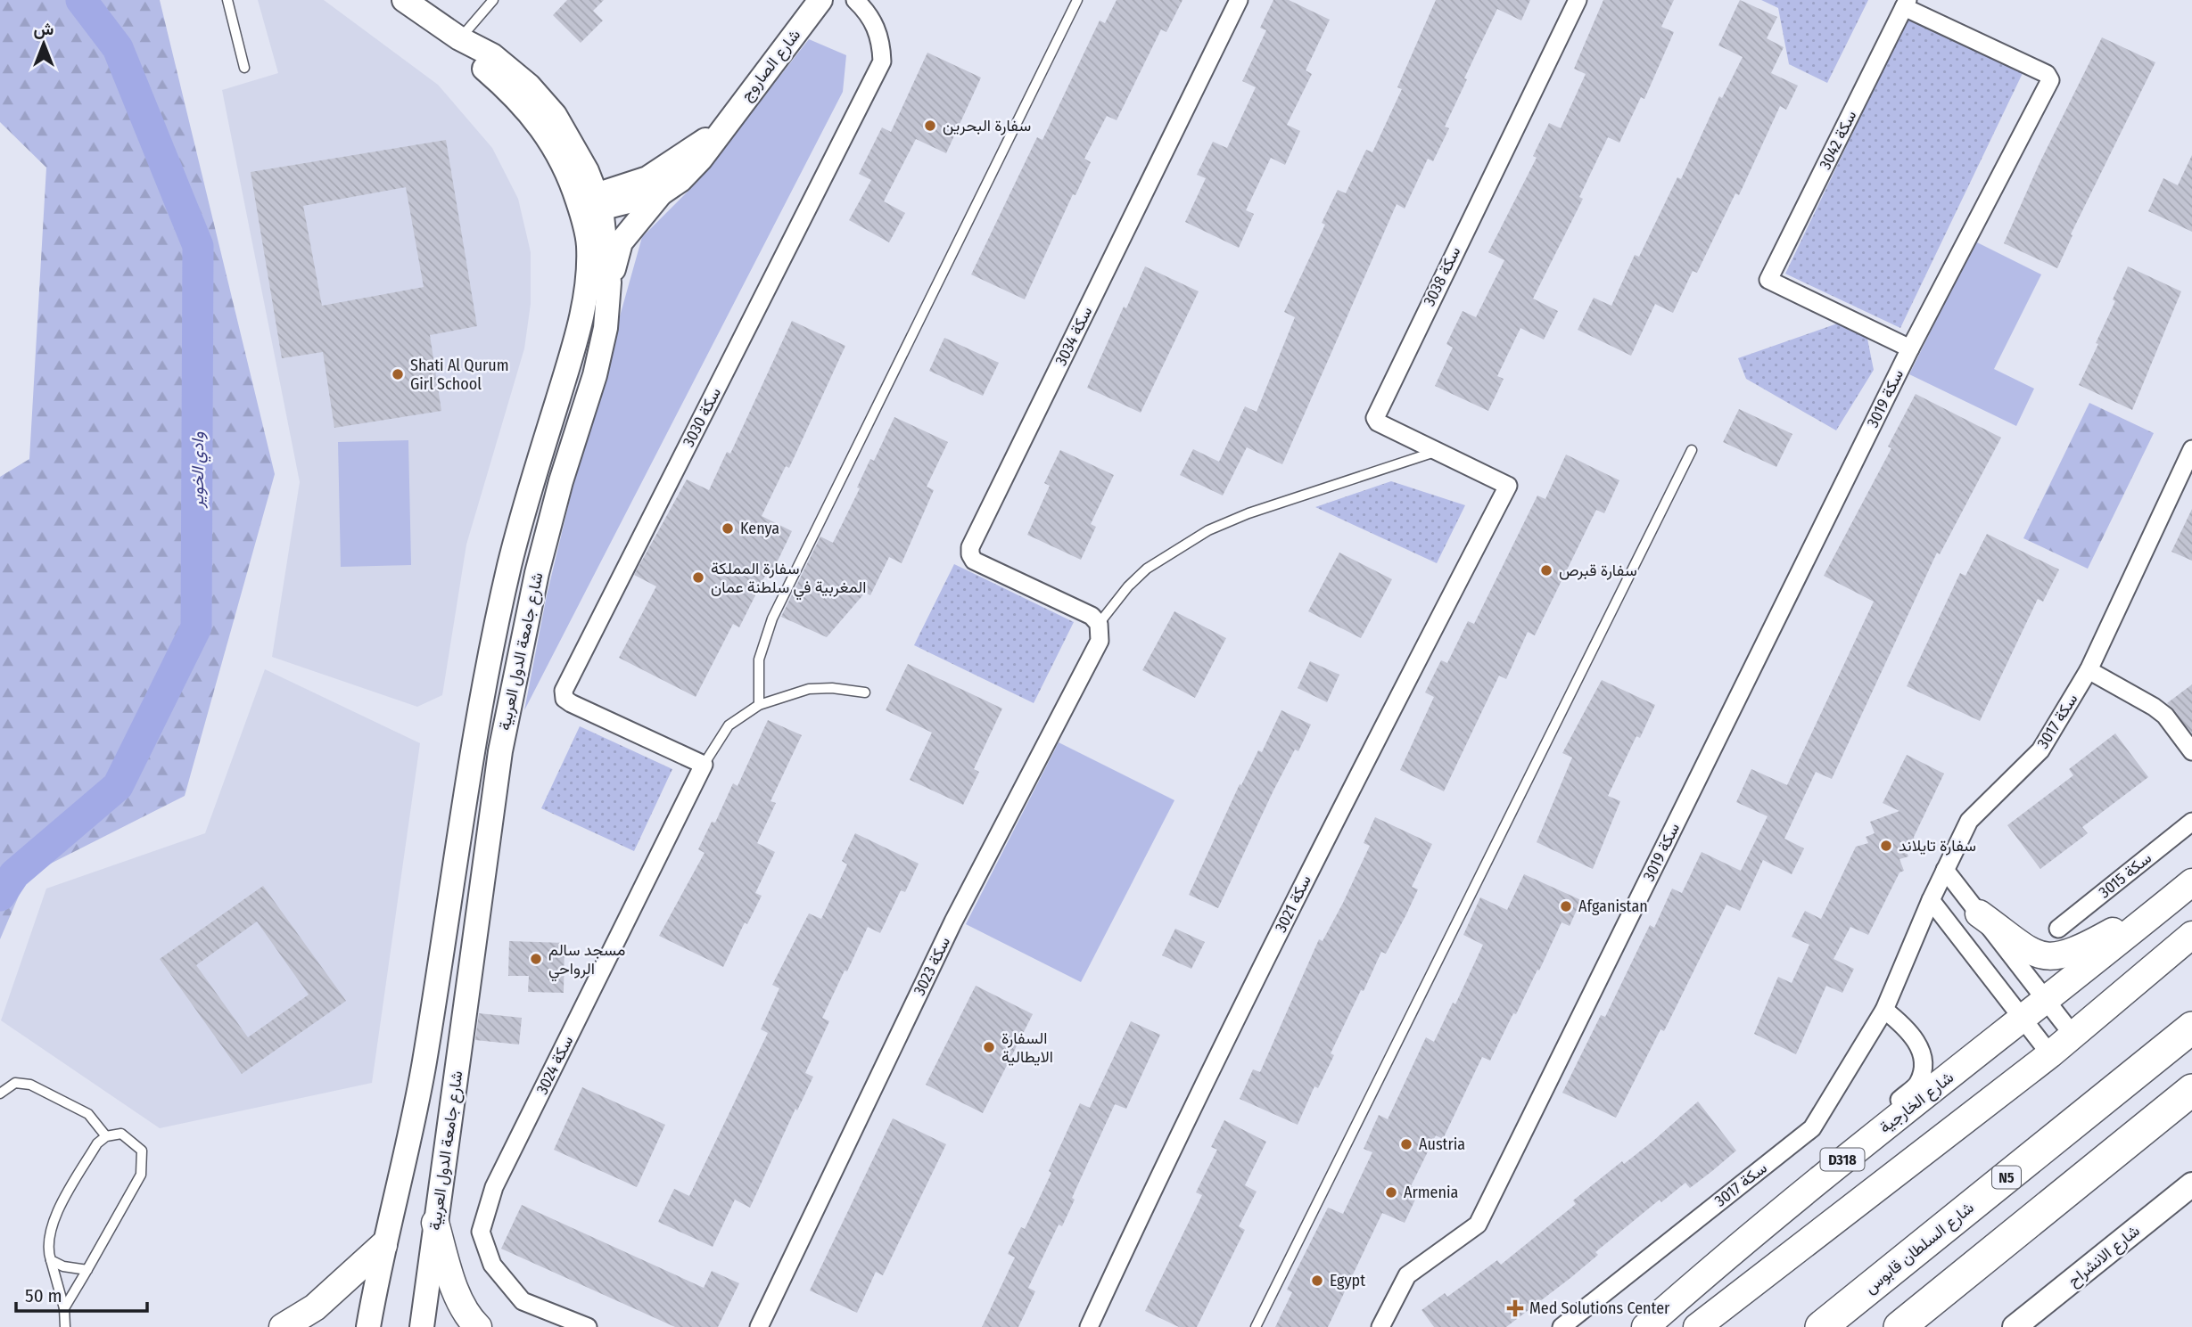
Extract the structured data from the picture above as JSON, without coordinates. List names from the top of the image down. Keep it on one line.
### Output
{"streets":{"highway":["N5","شارع السلطان قابوس"],"main road":["شارع الصاروج","شارع جامعة الدول العربية","شارع الخارجية","D318","شارع الانشراح"],"street":["سكة 3042","سكة 3038","سكة 3034","سكة 3019","سكة 3030","سكة 3017","سكة 3015","سكة 3021","سكة 3023","سكة 3024"]},"crossings":[["شارع الصاروج","شارع جامعة الدول العربية"],["سكة 3042","سكة 3019"],["سكة 3038","سكة 3021"],["سكة 3034","سكة 3023"],["سكة 3030","سكة 3024"]],"water":["وادي الخوير"],"places":{"other":["سفارة البحرين","Shati Al Qurum Girl School","Kenya","سفارة قبرص","سفارة المملكة المغربية في سلطنة عمان","سفارة تايلاند","Afganistan","مسجد سالم الرواحي","السفارة الايطالية","Austria","Armenia","Egypt"],"health":["Med Solutions Center"]},"scale_bar":"50 m","north":"top"}
